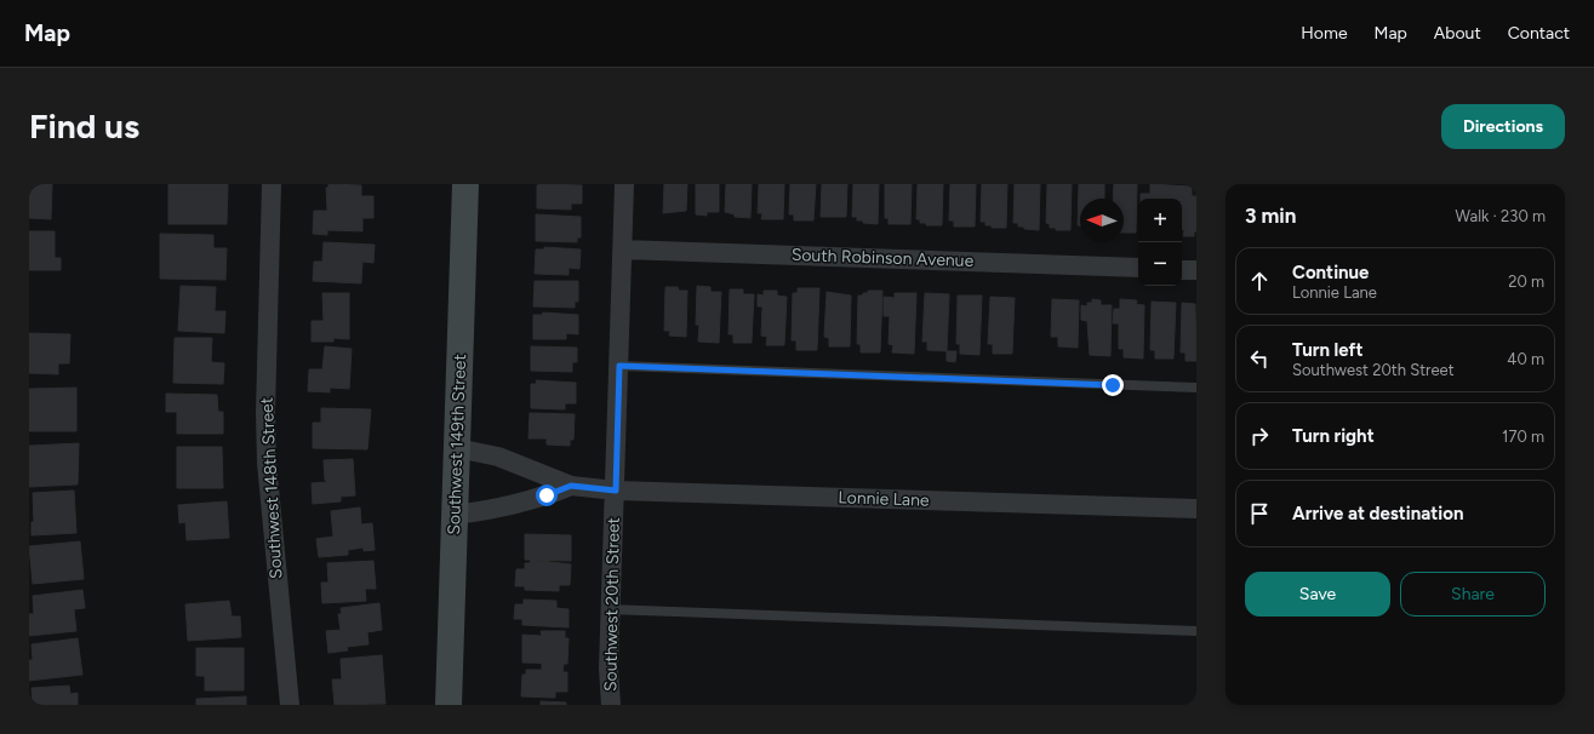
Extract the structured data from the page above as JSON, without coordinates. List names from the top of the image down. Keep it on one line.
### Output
{"streets":{"street":["South Robinson Avenue","Southwest 149th Street","Southwest 148th Street","Lonnie Lane","Southwest 20th Street"]},"crossings":[["South Robinson Avenue","Southwest 20th Street"],["Southwest 149th Street","Lonnie Lane"],["Lonnie Lane","Southwest 20th Street"]],"north":"left","page":{"header":"Map","nav":["Home","Map","About","Contact"],"buttons":["Directions",["Save","Share"]],"title":"Find us","heading":["3 min","Walk · 230 m"],"map_buttons":["+","−"],"list":[["Continue","Lonnie Lane","20 m"],["Turn left","Southwest 20th Street","40 m"],["Turn right","170 m"],"Arrive at destination"]}}
